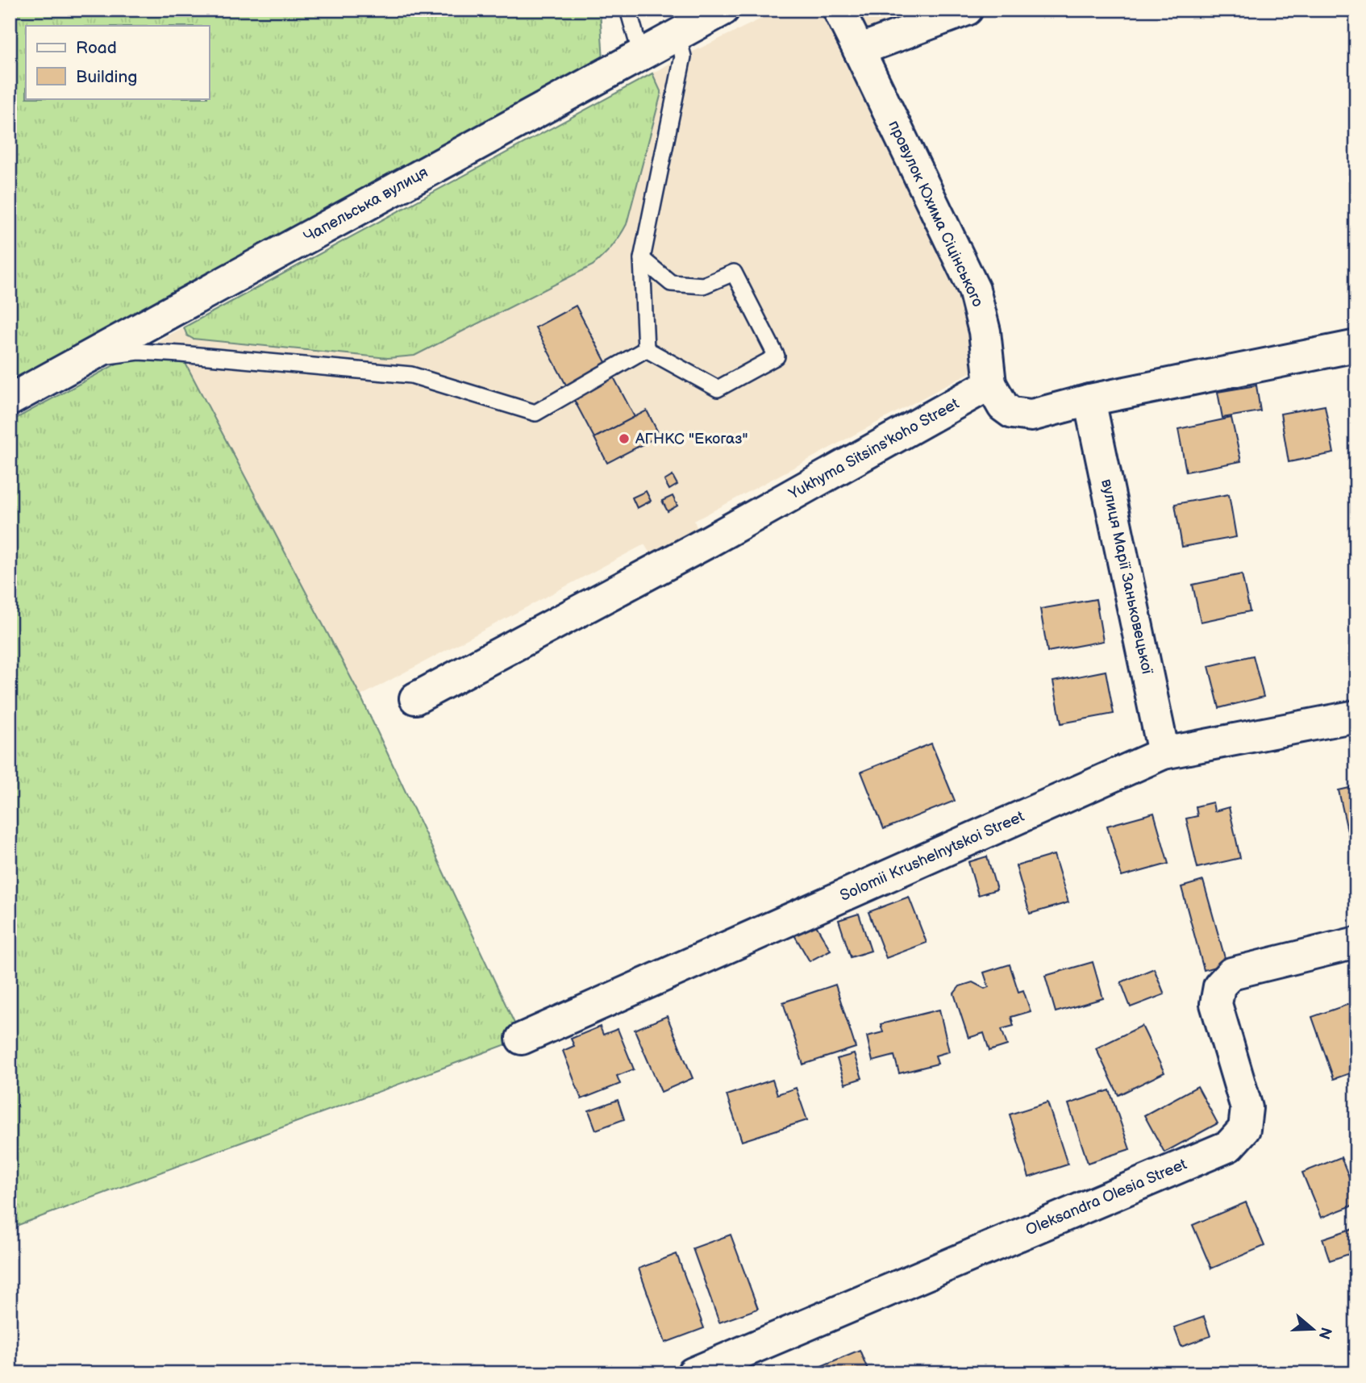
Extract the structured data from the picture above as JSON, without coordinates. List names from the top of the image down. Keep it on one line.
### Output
{"streets":{"street":["Чапельська вулиця","провулок Юхима Сіцінського","Yukhyma Sitsins'koho Street","вулиця Марії Заньковецької","Solomii Krushelnytskoi Street","Oleksandra Olesia Street"]},"crossings":[["провулок Юхима Сіцінського","Yukhyma Sitsins'koho Street"],["вулиця Марії Заньковецької","Solomii Krushelnytskoi Street"]],"places":["АГНКС \"Екогаз\""],"legend":["Road","Building"],"north":"right"}
